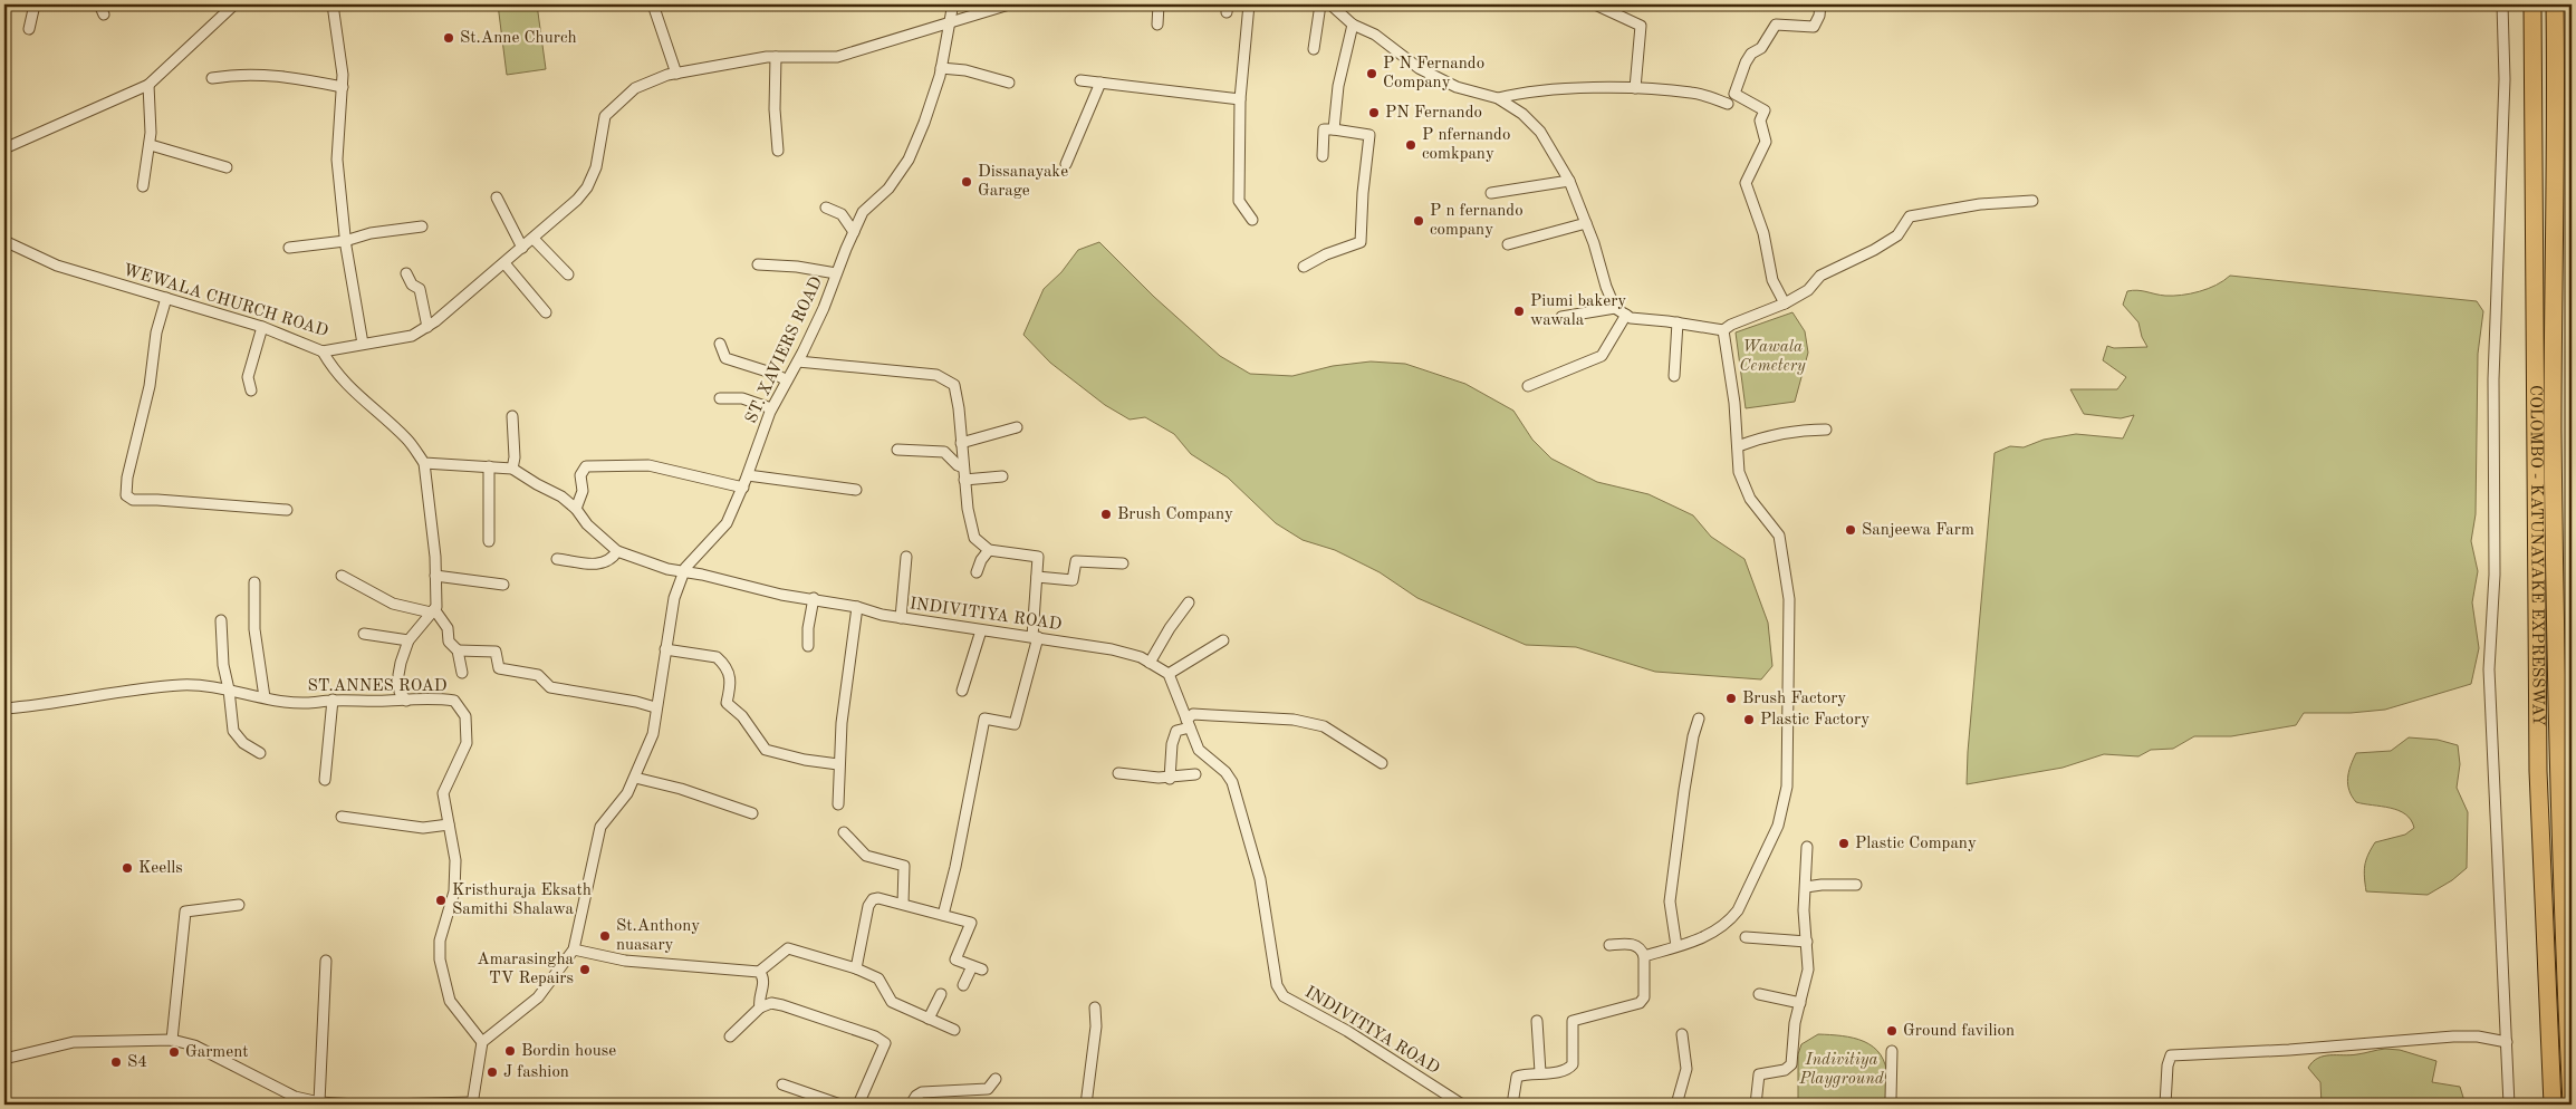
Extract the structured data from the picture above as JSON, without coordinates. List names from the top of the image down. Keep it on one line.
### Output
{"streets":{"highway":["COLOMBO - KATUNAYAKE EXPRESSWAY"],"street":["WEWALA CHURCH ROAD","ST. XAVIERS ROAD","INDIVITIYA ROAD","ST.ANNES ROAD"]},"crossings":[["WEWALA CHURCH ROAD","ST. XAVIERS ROAD"],["ST. XAVIERS ROAD","INDIVITIYA ROAD"],["ST. XAVIERS ROAD","ST.ANNES ROAD"]],"parks":["Wawala Cemetery","Indivitiya Playground"],"places":["St.Anne Church","P N Fernando Company","PN Fernando","P nfernando comkpany","Dissanayake Garage","P n fernando company","Piumi bakery wawala","Brush Company","Sanjeewa Farm","Brush Factory","Plastic Factory","Plastic Company","Keells","Kristhuraja Eksath Samithi Shalawa","St.Anthony nuasary","Amarasingha TV Repairs","Ground favilion","Bordin house","Garment","S4","J fashion"]}
